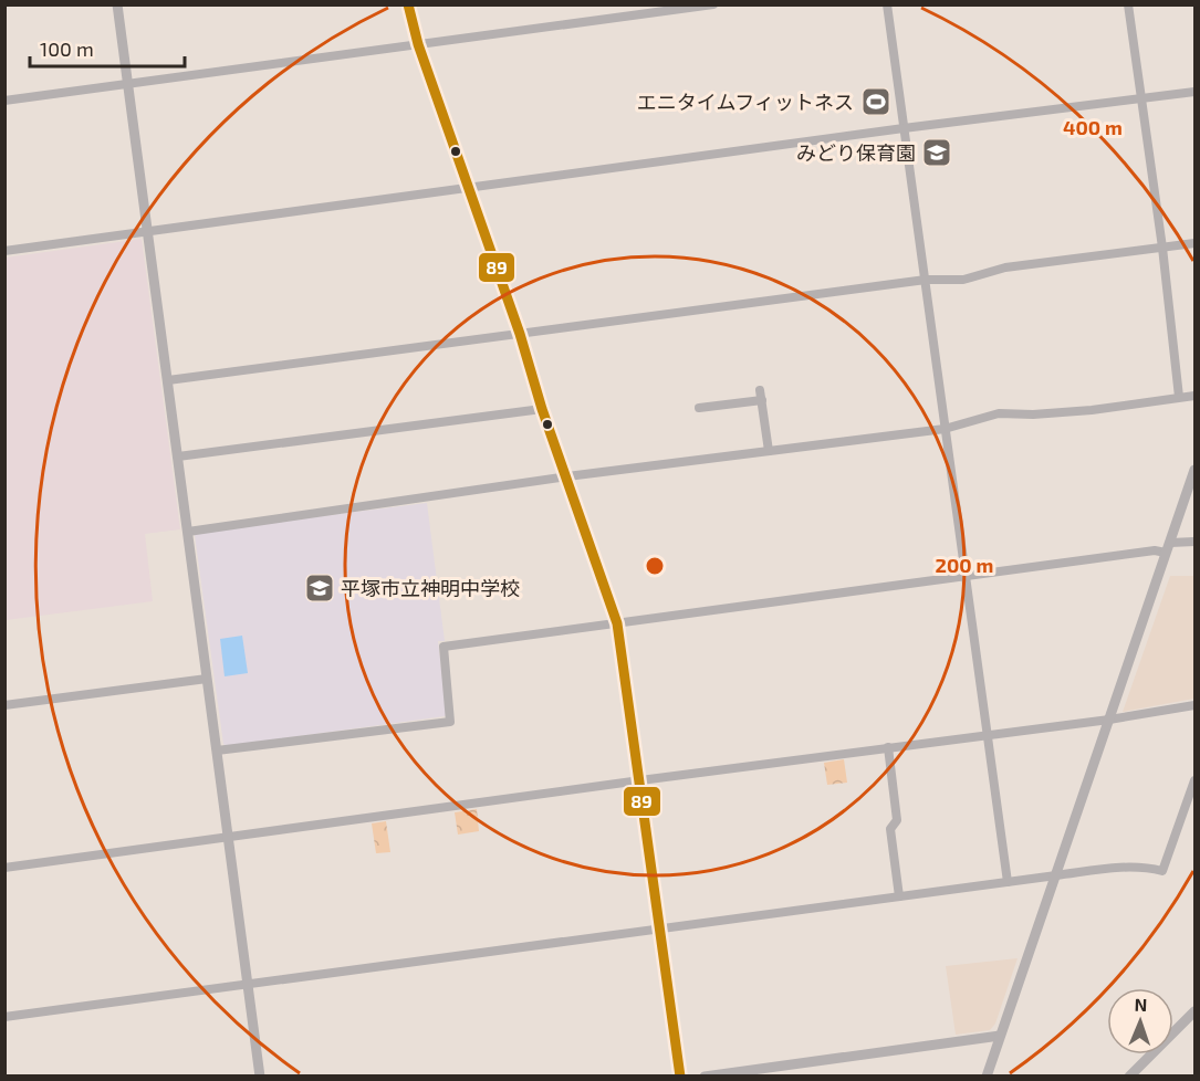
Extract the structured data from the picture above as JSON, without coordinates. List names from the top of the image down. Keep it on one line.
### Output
{"places":{"sports":["エニタイムフィットネス"],"school or university":["みどり保育園","平塚市立神明中学校"]},"lines":["transit line 89"],"scale_bar":"100 m","north":"top","rings":["400 m","200 m"]}
